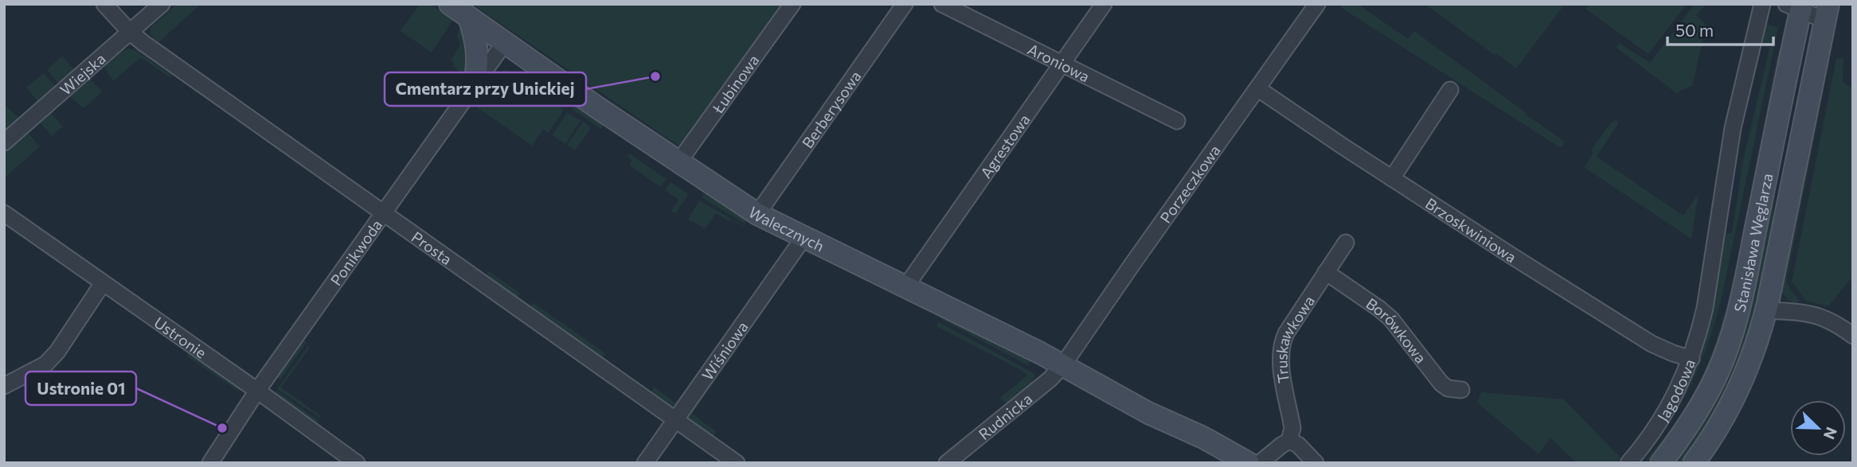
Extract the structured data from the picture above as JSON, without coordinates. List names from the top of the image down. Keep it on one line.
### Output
{"streets":{"street":["Aroniowa","Wiejska","Łubinowa","Berberysowa","Agrestowa","Porzeczkowa","Walecznych","Brzoskwiniowa","Stanisława Węglarza","Prosta","Ponikwoda","Borówkowa","Ustronie","Truskawkowa","Wiśniowa","Jagodowa","Rudnicka"]},"crossings":[["Aroniowa","Agrestowa"],["Wiejska","Prosta"],["Łubinowa","Walecznych"],["Berberysowa","Walecznych"],["Agrestowa","Walecznych"],["Porzeczkowa","Walecznych"],["Porzeczkowa","Brzoskwiniowa"],["Porzeczkowa","Rudnicka"],["Walecznych","Ponikwoda"],["Walecznych","Wiśniowa"],["Walecznych","Rudnicka"],["Brzoskwiniowa","Jagodowa"],["Prosta","Ponikwoda"],["Prosta","Wiśniowa"],["Ponikwoda","Ustronie"],["Borówkowa","Truskawkowa"]],"places":["Cmentarz przy Unickiej","Ustronie 01"],"scale_bar":"50 m","north":"bottom right"}
